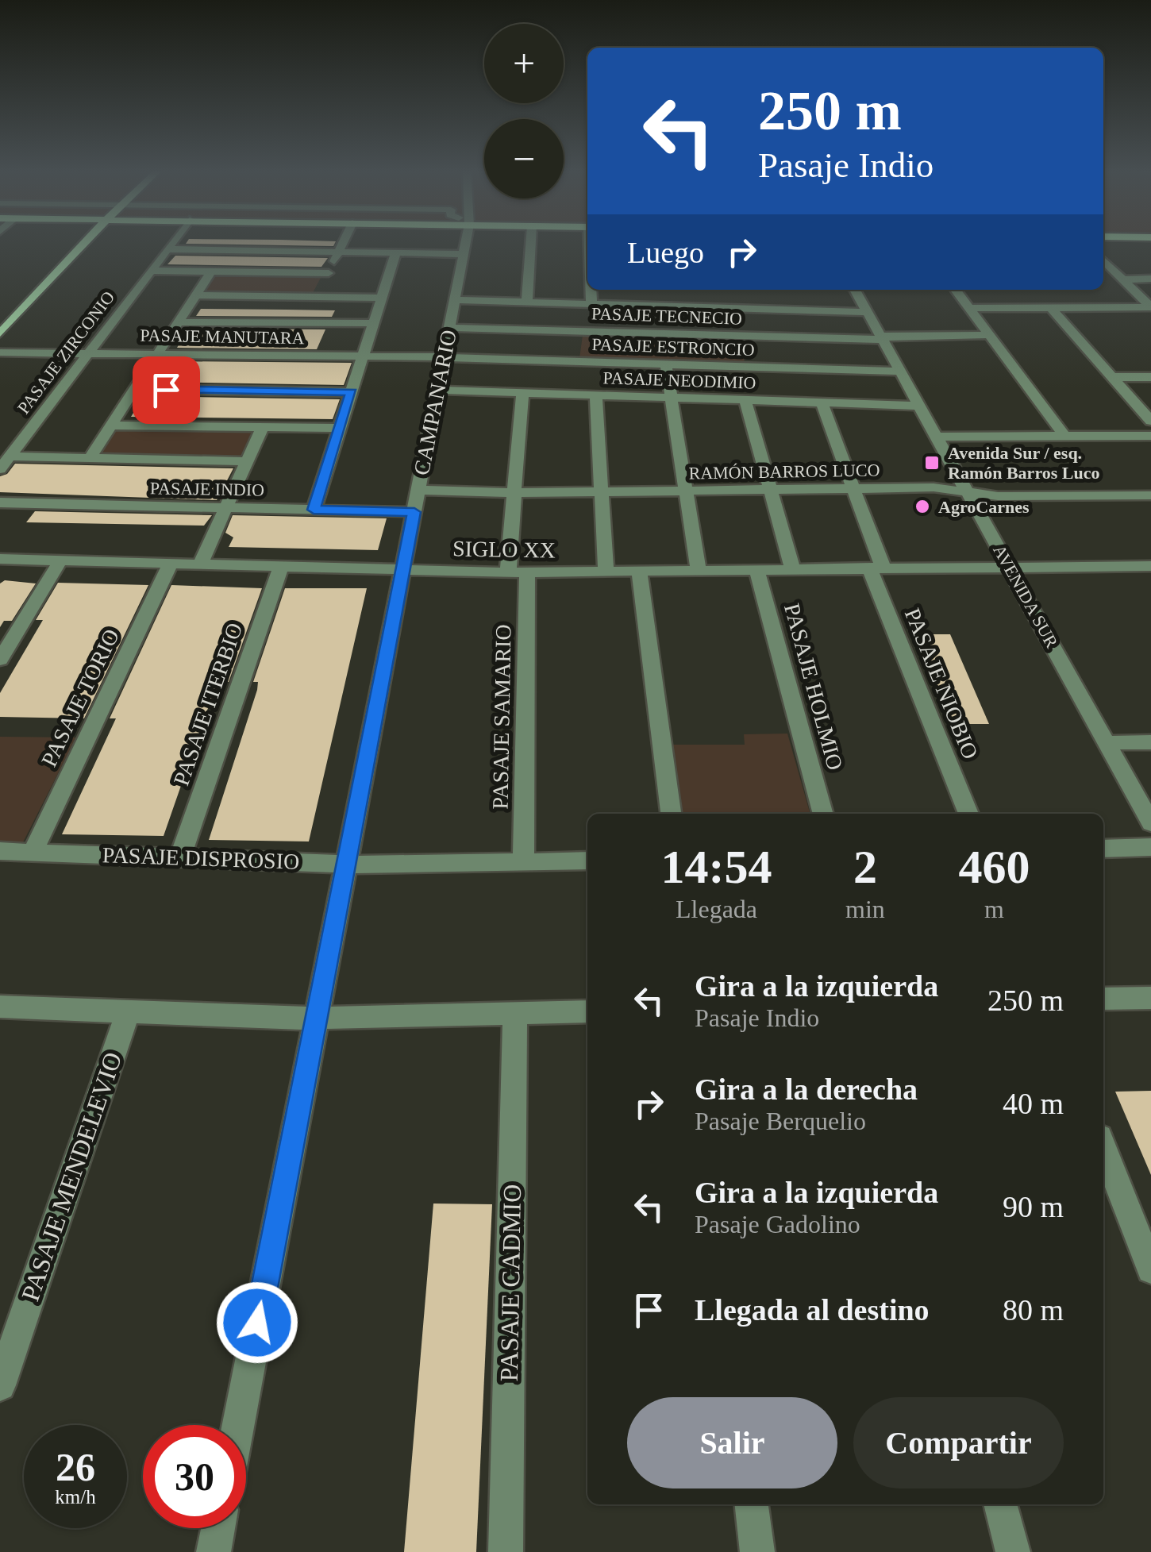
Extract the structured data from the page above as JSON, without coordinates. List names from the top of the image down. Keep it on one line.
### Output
{"streets":{"street":["PASAJE TECNECIO","PASAJE MANUTARA","PASAJE ESTRONCIO","PASAJE ZIRCONIO","PASAJE NEODIMIO","CAMPANARIO","RAMÓN BARROS LUCO","PASAJE INDIO","SIGLO XX","AVENIDA SUR","PASAJE NIOBIO","PASAJE HOLMIO","PASAJE TORIO","PASAJE ITERBIO","PASAJE SAMARIO","PASAJE DISPROSIO","PASAJE MENDELEVIO","PASAJE CADMIO"]},"crossings":[["PASAJE TECNECIO","CAMPANARIO"],["PASAJE TECNECIO","AVENIDA SUR"],["PASAJE MANUTARA","PASAJE ESTRONCIO"],["PASAJE MANUTARA","PASAJE ZIRCONIO"],["PASAJE MANUTARA","CAMPANARIO"],["PASAJE ESTRONCIO","CAMPANARIO"],["PASAJE ESTRONCIO","AVENIDA SUR"],["PASAJE NEODIMIO","CAMPANARIO"],["PASAJE NEODIMIO","AVENIDA SUR"],["PASAJE NEODIMIO","PASAJE NIOBIO"],["PASAJE NEODIMIO","PASAJE SAMARIO"],["CAMPANARIO","RAMÓN BARROS LUCO"],["CAMPANARIO","PASAJE INDIO"],["CAMPANARIO","SIGLO XX"],["CAMPANARIO","PASAJE DISPROSIO"],["RAMÓN BARROS LUCO","AVENIDA SUR"],["RAMÓN BARROS LUCO","PASAJE NIOBIO"],["RAMÓN BARROS LUCO","PASAJE SAMARIO"],["SIGLO XX","AVENIDA SUR"],["SIGLO XX","PASAJE NIOBIO"],["SIGLO XX","PASAJE HOLMIO"],["SIGLO XX","PASAJE TORIO"],["SIGLO XX","PASAJE ITERBIO"],["SIGLO XX","PASAJE SAMARIO"],["PASAJE TORIO","PASAJE DISPROSIO"],["PASAJE ITERBIO","PASAJE DISPROSIO"],["PASAJE SAMARIO","PASAJE DISPROSIO"]],"places":{"transit":["Avenida Sur / esq. Ramón Barros Luco"],"other":["AgroCarnes"]},"page":{"map_buttons":["+","−"],"turn":["250 m","Pasaje Indio"],"then":"Luego","eta":["14:54","Llegada","2","min","460","m"],"list":[{"name":"Gira a la izquierda","note":"Pasaje Indio","value":"250 m"},{"name":"Gira a la derecha","note":"Pasaje Berquelio","value":"40 m"},{"name":"Gira a la izquierda","note":"Pasaje Gadolino","value":"90 m"},{"name":"Llegada al destino","value":"80 m"}],"buttons":["Salir","Compartir"],"speed":"26 km/h","limit":"30"}}
